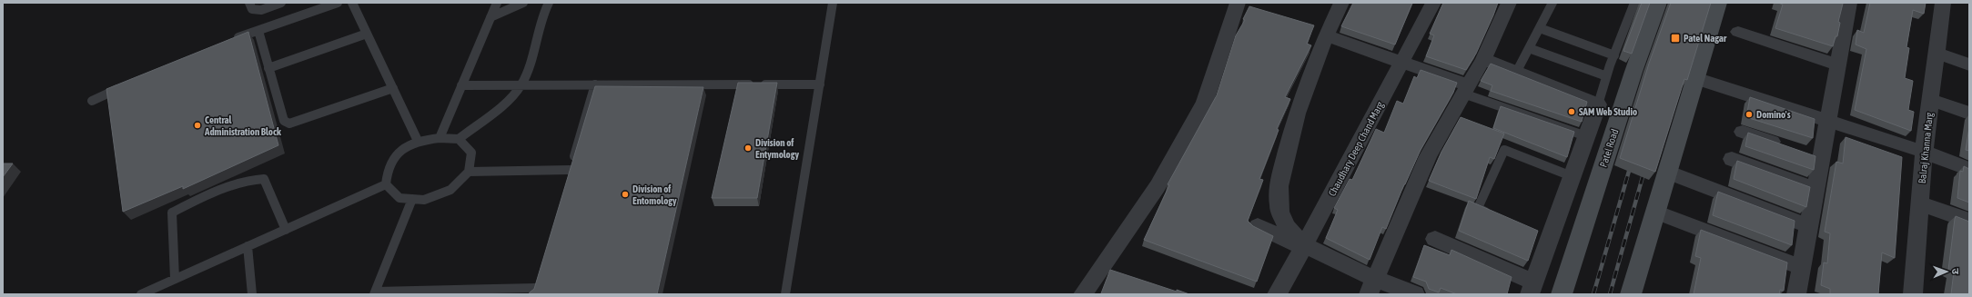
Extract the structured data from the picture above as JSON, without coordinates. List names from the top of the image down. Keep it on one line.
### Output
{"streets":{"main road":["Patel Road"],"street":["Balraj Khanna Marg","Chaudhary Deep Chand Marg"]},"places":{"transit":["Patel Nagar"],"other":["SAM Web Studio","Domino's","Central Administration Block","Division of Entymology","Division of Entomology"]},"north":"right"}
